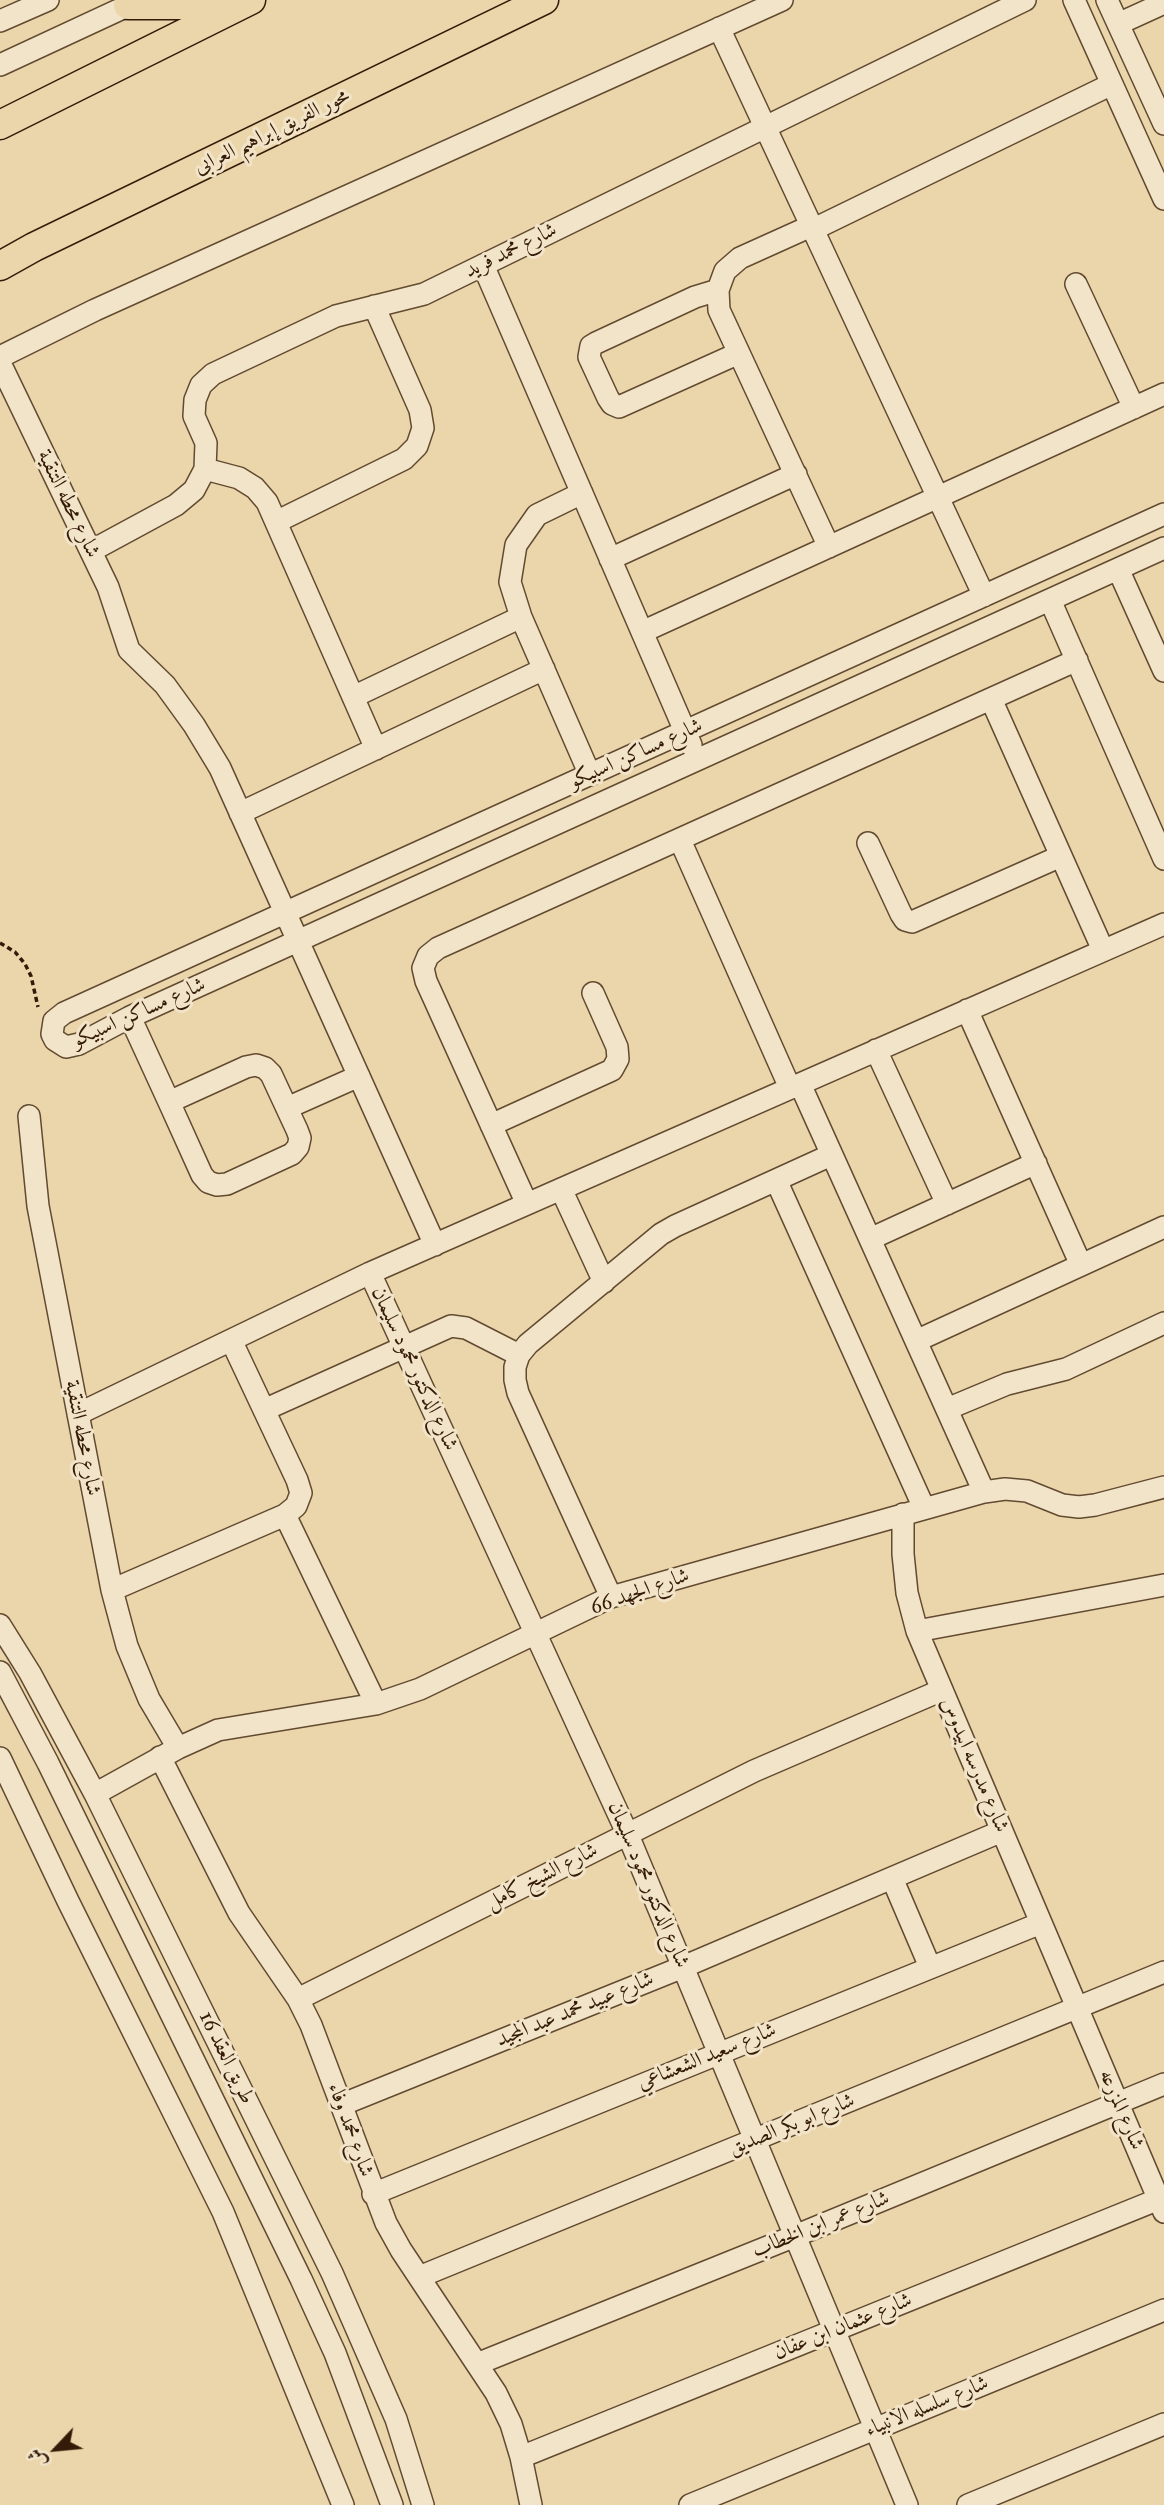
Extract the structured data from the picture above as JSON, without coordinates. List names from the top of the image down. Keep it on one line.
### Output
{"streets":{"main road":["محور الفريق إبراهيم العرابى"],"street":["شارع محمد فريد","شارع محطه التنقية","شارع مساكن اسبيكو","شارع الدكتور محمود سليمان","شارع الجهد 66","شارع مدرسه ابيدوس","شارع الشيخ كامل","شارع عبيد محمد عبد المجيد","شارع سعيد الشعشاعي","طريق العقد 16","شارع المزرعه","شارع ابو بكر الصديق","شارع محمد وفاء","شارع عمر ابن الخطاب","شارع عثمان ابن عفان","شارع سلسله الانبياء"]},"crossings":[["شارع محطه التنقية","شارع الجهد 66"],["شارع محطه التنقية","شارع محمد وفاء"],["شارع الدكتور محمود سليمان","شارع الجهد 66"],["شارع الدكتور محمود سليمان","شارع الشيخ كامل"],["شارع الدكتور محمود سليمان","شارع عبيد محمد عبد المجيد"],["شارع الدكتور محمود سليمان","شارع سعيد الشعشاعي"],["شارع الدكتور محمود سليمان","شارع ابو بكر الصديق"],["شارع الدكتور محمود سليمان","شارع عمر ابن الخطاب"],["شارع الدكتور محمود سليمان","شارع عثمان ابن عفان"],["شارع الدكتور محمود سليمان","شارع سلسله الانبياء"],["شارع الجهد 66","شارع مدرسه ابيدوس"],["شارع الجهد 66","طريق العقد 16"],["شارع الجهد 66","شارع محمد وفاء"],["شارع مدرسه ابيدوس","شارع الشيخ كامل"],["شارع مدرسه ابيدوس","شارع عبيد محمد عبد المجيد"],["شارع مدرسه ابيدوس","شارع سعيد الشعشاعي"],["شارع مدرسه ابيدوس","شارع المزرعه"],["شارع مدرسه ابيدوس","شارع ابو بكر الصديق"],["شارع الشيخ كامل","شارع محمد وفاء"],["شارع عبيد محمد عبد المجيد","شارع محمد وفاء"],["شارع سعيد الشعشاعي","شارع محمد وفاء"],["شارع المزرعه","شارع ابو بكر الصديق"],["شارع المزرعه","شارع عمر ابن الخطاب"],["شارع المزرعه","شارع عثمان ابن عفان"],["شارع ابو بكر الصديق","شارع محمد وفاء"],["شارع محمد وفاء","شارع عمر ابن الخطاب"],["شارع محمد وفاء","شارع عثمان ابن عفان"]],"north":"bottom left"}
